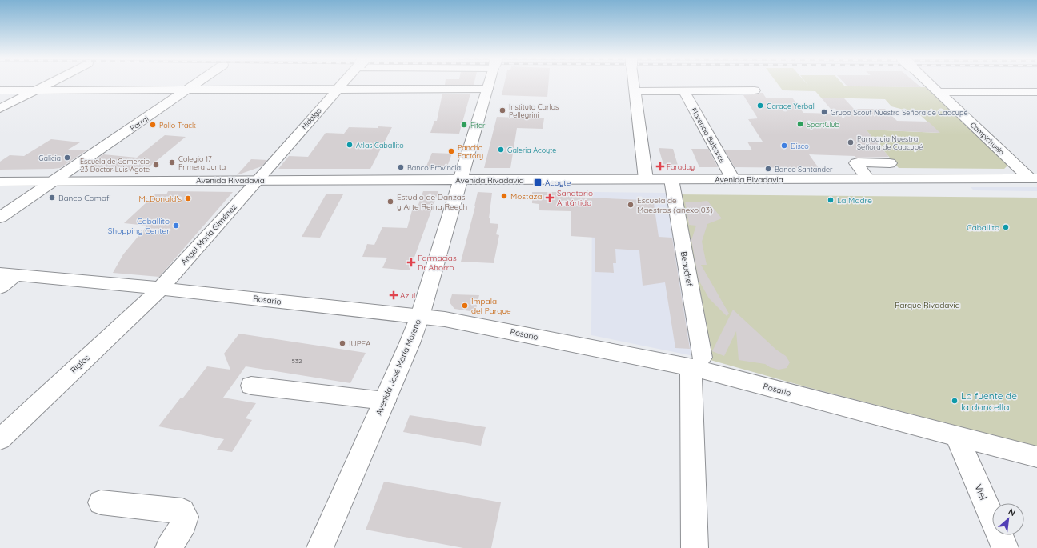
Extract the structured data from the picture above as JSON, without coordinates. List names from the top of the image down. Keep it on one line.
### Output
{"streets":{"street":["Hidalgo","Parral","Florencio Balcarce","Campichuelo","Avenida Rivadavia","Ángel María Giménez","Beauchef","Rosario","Riglos","Avenida José María Moreno","Viel"]},"crossings":[["Hidalgo","Avenida Rivadavia"],["Hidalgo","Ángel María Giménez"],["Parral","Avenida Rivadavia"],["Florencio Balcarce","Avenida Rivadavia"],["Campichuelo","Avenida Rivadavia"],["Avenida Rivadavia","Ángel María Giménez"],["Avenida Rivadavia","Beauchef"],["Avenida Rivadavia","Avenida José María Moreno"],["Ángel María Giménez","Rosario"],["Ángel María Giménez","Riglos"],["Beauchef","Rosario"],["Rosario","Riglos"],["Rosario","Avenida José María Moreno"],["Rosario","Viel"]],"parks":["Parque Rivadavia"],"places":{"other":["Garage Yerbal","Instituto Carlos Pellegrini","Grupo Scout Nuestra Señora de Caacupé","SportClub","Pollo Track","Fiter","Parroquia Nuestra Señora de Caacupé","Atlas Caballito","Disco","Galeria Acoyte","Pancho Factory","Galicia","Colegio 17 Primera Junta","Escuela de Comercio 23 Doctor Luis Agote","Banco Provincia","Banco Santander","Mostaza","Banco Comafi","McDonald's","La Madre","Estudio de Danzas y Arte Reina Reech","Escuela de Maestros (anexo 03)","Caballito Shopping Center","Caballito","Impala del Parque","IUPFA","La fuente de la doncella"],"health":["Faraday","Sanatorio Antártida","Farmacias Dr Ahorro","Azul"],"transit":["Acoyte"]},"house_numbers":["532"],"north":"top right"}
